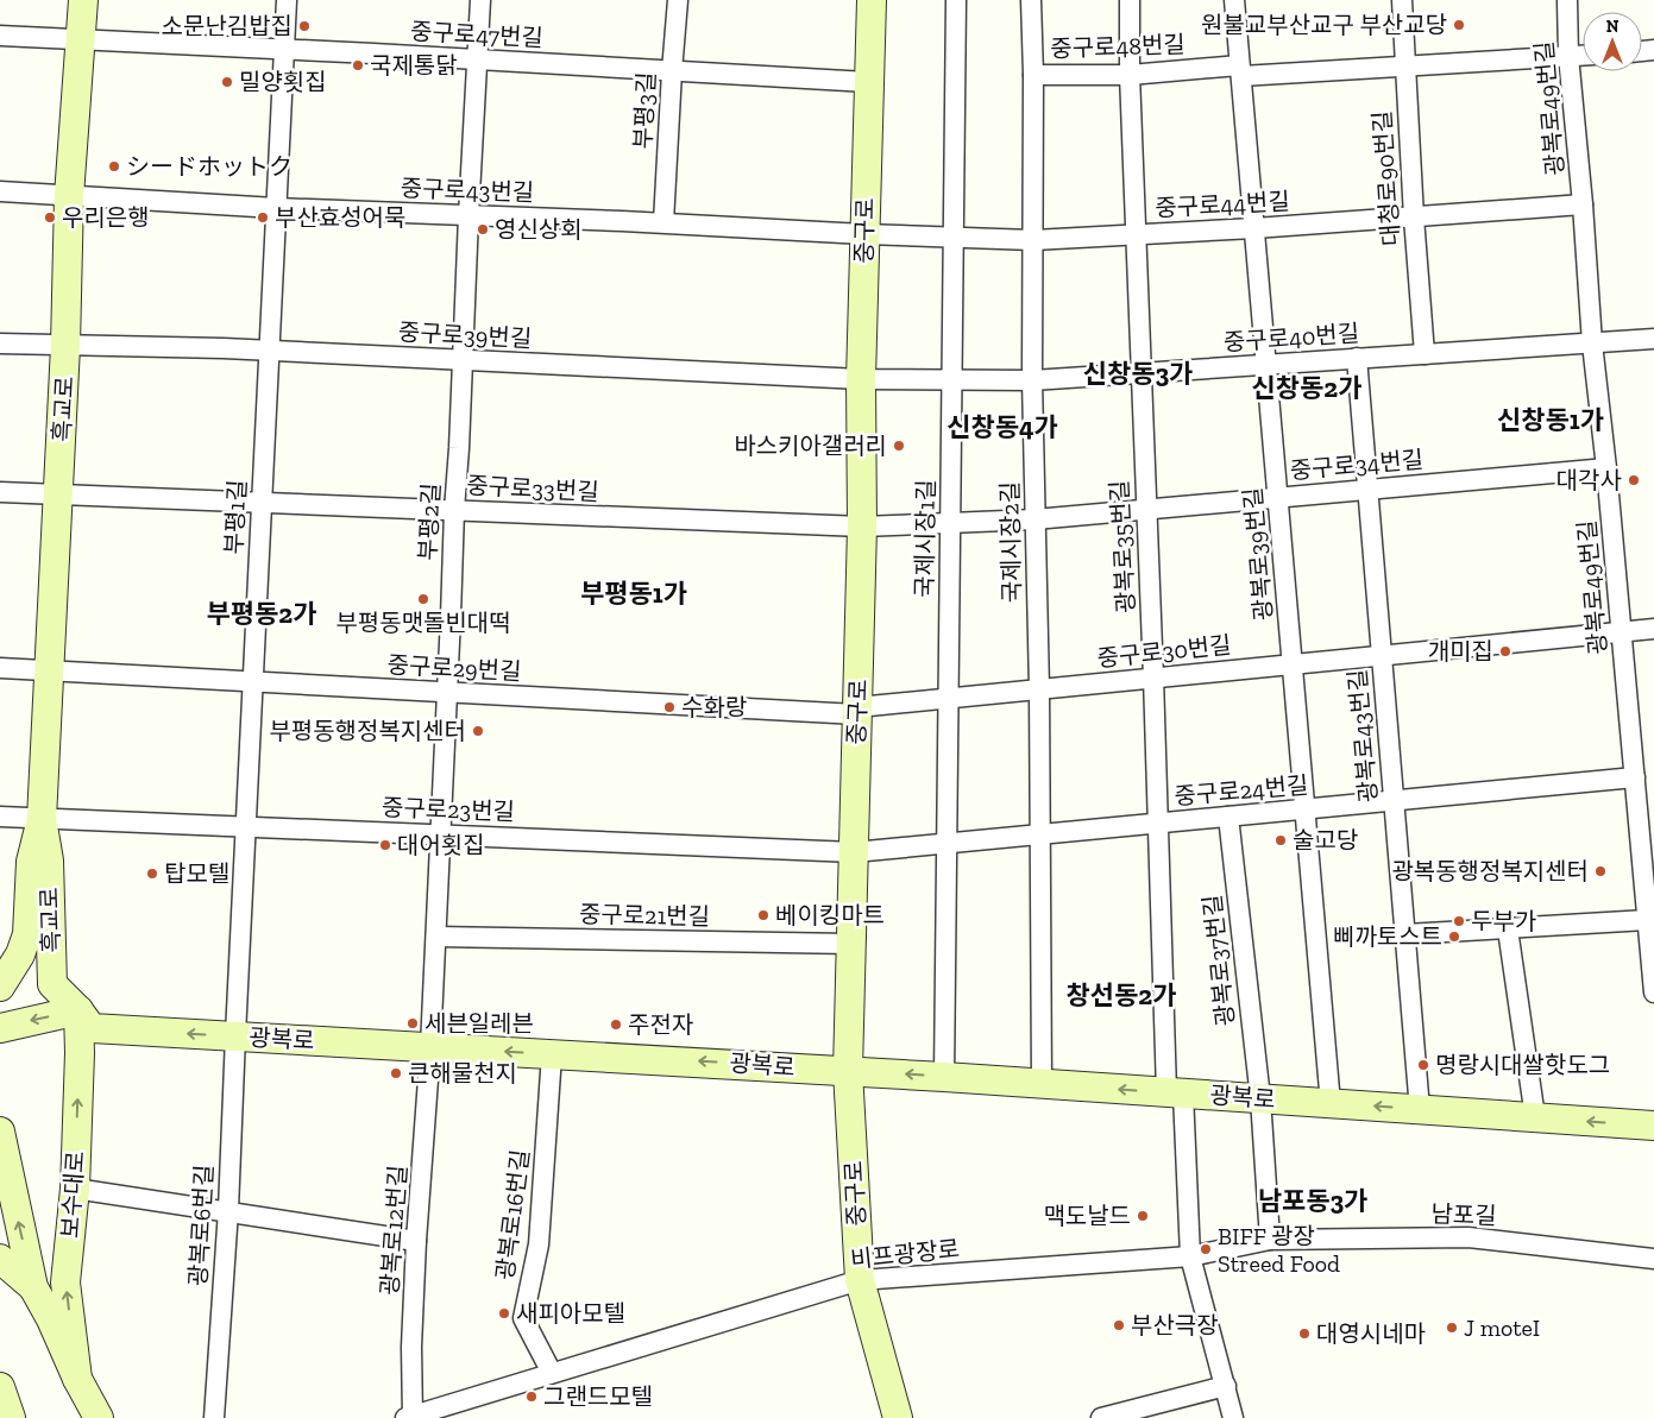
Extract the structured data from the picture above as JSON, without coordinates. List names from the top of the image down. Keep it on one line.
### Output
{"streets":{"main road":["중구로","흑교로","광복로","보수대로"],"street":["중구로47번길","중구로48번길","광복로49번길","부평3길","대청로90번길","중구로43번길","중구로44번길","중구로39번길","중구로40번길","중구로34번길","중구로33번길","부평1길","부평2길","국제시장1길","국제시장2길","광복로35번길","광복로39번길","중구로30번길","중구로29번길","광복로43번길","중구로24번길","중구로23번길","중구로21번길","광복로37번길","광복로16번길","남포길","광복로6번길","광복로12번길","비프광장로"]},"crossings":[["중구로47번길","부평3길"],["중구로47번길","중구로"],["중구로47번길","흑교로"],["중구로47번길","부평1길"],["중구로47번길","부평2길"],["중구로48번길","광복로49번길"],["중구로48번길","대청로90번길"],["중구로48번길","국제시장2길"],["중구로48번길","광복로35번길"],["중구로48번길","광복로39번길"],["광복로49번길","중구로44번길"],["광복로49번길","중구로40번길"],["광복로49번길","중구로34번길"],["광복로49번길","중구로30번길"],["광복로49번길","중구로24번길"],["부평3길","중구로43번길"],["대청로90번길","중구로44번길"],["대청로90번길","중구로40번길"],["중구로43번길","중구로44번길"],["중구로43번길","중구로"],["중구로43번길","흑교로"],["중구로43번길","부평1길"],["중구로43번길","부평2길"],["중구로44번길","중구로"],["중구로44번길","국제시장1길"],["중구로44번길","국제시장2길"],["중구로44번길","광복로35번길"],["중구로44번길","광복로39번길"],["중구로","중구로39번길"],["중구로","중구로40번길"],["중구로","중구로34번길"],["중구로","중구로33번길"],["중구로","중구로30번길"],["중구로","중구로29번길"],["중구로","중구로24번길"],["중구로","중구로23번길"],["중구로","중구로21번길"],["중구로","광복로"],["중구로","비프광장로"],["중구로39번길","중구로40번길"],["중구로39번길","흑교로"],["중구로39번길","부평1길"],["중구로39번길","부평2길"],["중구로40번길","국제시장1길"],["중구로40번길","국제시장2길"],["중구로40번길","광복로35번길"],["중구로40번길","광복로39번길"],["중구로40번길","광복로43번길"],["흑교로","중구로33번길"],["흑교로","중구로29번길"],["흑교로","중구로23번길"],["흑교로","광복로"],["흑교로","보수대로"],["중구로34번길","중구로33번길"],["중구로34번길","국제시장1길"],["중구로34번길","국제시장2길"],["중구로34번길","광복로35번길"],["중구로34번길","광복로39번길"],["중구로34번길","광복로43번길"],["중구로33번길","부평1길"],["중구로33번길","부평2길"],["부평1길","중구로29번길"],["부평1길","중구로23번길"],["부평1길","광복로"],["부평1길","광복로6번길"],["부평2길","중구로29번길"],["부평2길","중구로23번길"],["부평2길","중구로21번길"],["부평2길","광복로"],["부평2길","광복로12번길"],["국제시장1길","중구로30번길"],["국제시장1길","중구로24번길"],["국제시장1길","광복로"],["국제시장2길","중구로30번길"],["국제시장2길","중구로24번길"],["국제시장2길","광복로"],["광복로35번길","중구로30번길"],["광복로35번길","중구로24번길"],["광복로35번길","광복로"],["광복로39번길","중구로30번길"],["광복로39번길","중구로24번길"],["광복로39번길","광복로"],["중구로30번길","중구로29번길"],["중구로30번길","광복로43번길"],["광복로43번길","중구로24번길"],["광복로43번길","광복로"],["중구로24번길","중구로23번길"],["중구로24번길","광복로37번길"],["광복로37번길","광복로"],["광복로","보수대로"],["광복로","광복로16번길"],["광복로","광복로6번길"],["광복로","광복로12번길"],["광복로16번길","비프광장로"],["남포길","비프광장로"],["광복로12번길","비프광장로"]],"one_way":["광복로","보수대로"],"districts":["신창동3가","신창동2가","신창동1가","신창동4가","부평동1가","부평동2가","창선동2가","남포동3가"],"places":["원불교부산교구 부산교당","소문난김밥집","국제통닭","밀양횟집","シードホットク","우리은행","부산효성어묵","영신상회","바스키아갤러리","대각사","부평동맷돌빈대떡","개미집","수화랑","부평동행정복지센터","술고당","대어횟집","광복동행정복지센터","탑모텔","베이킹마트","두부가","삐까토스트","세븐일레븐","주전자","명랑시대쌀핫도그","큰해물천지","맥도날드","BIFF 광장 Streed Food","새피아모텔","부산극장","J moteI","대영시네마","그랜드모텔"],"north":"top"}
